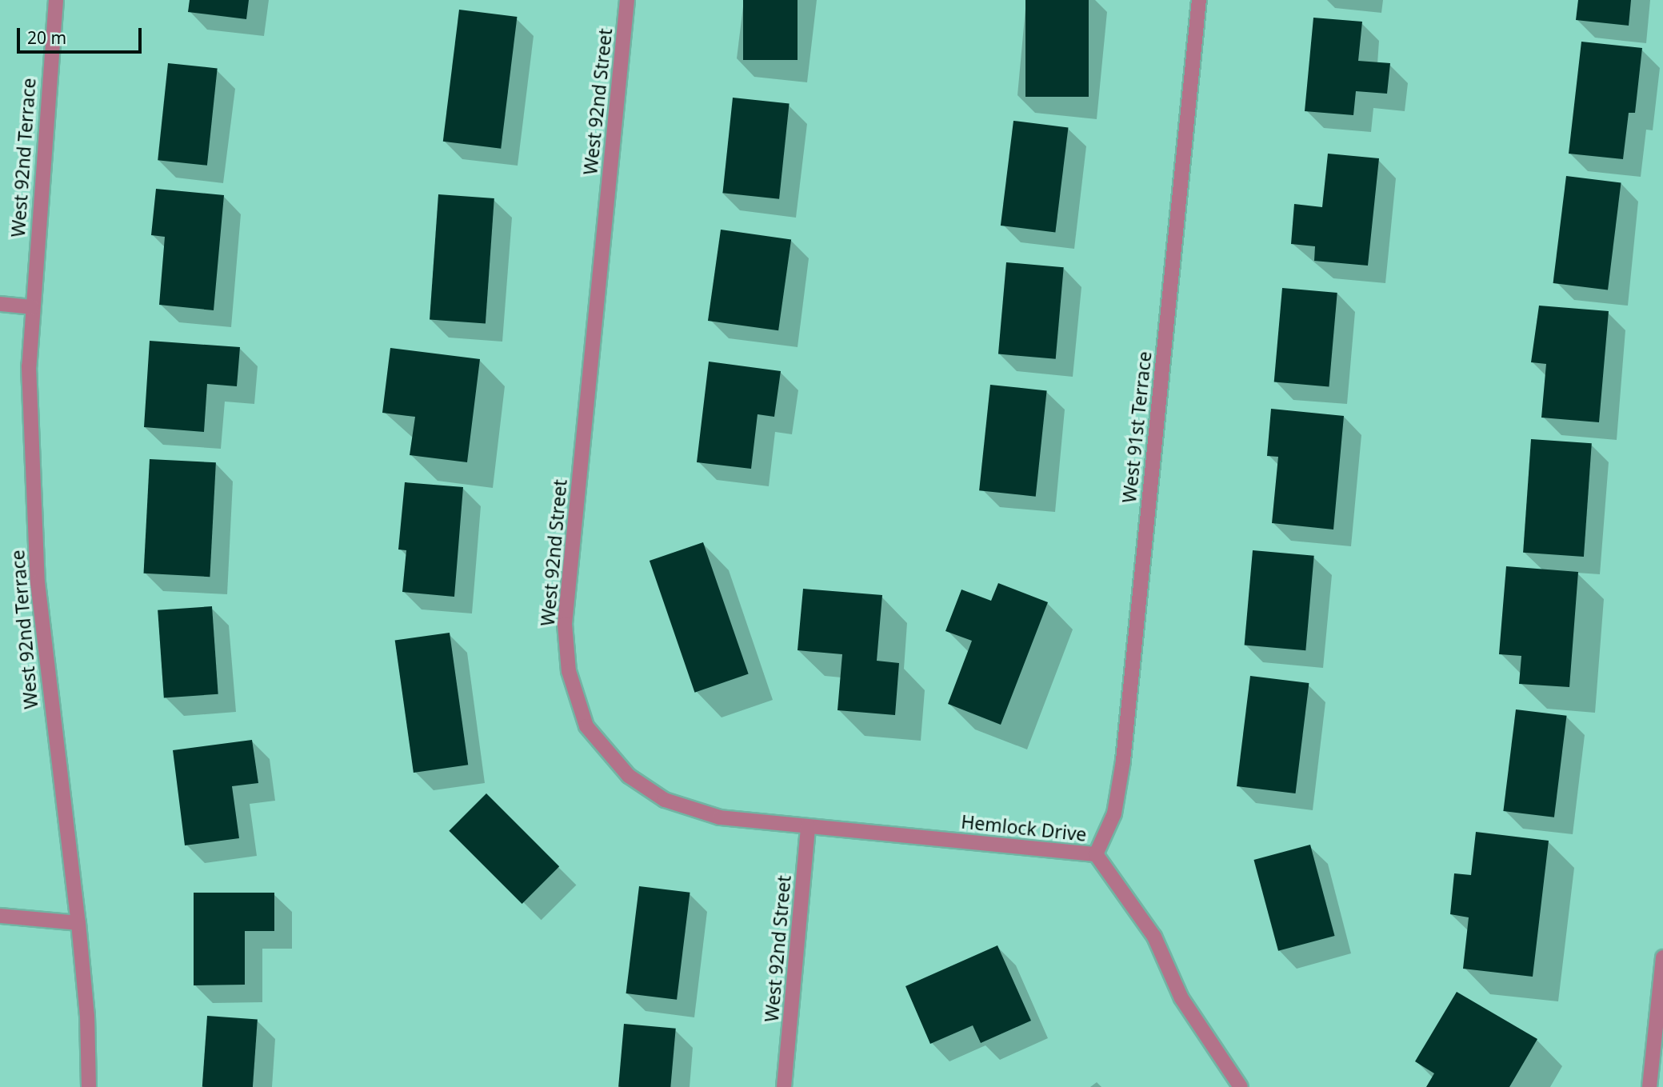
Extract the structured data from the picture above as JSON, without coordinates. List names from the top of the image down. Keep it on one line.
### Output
{"streets":{"street":["West 92nd Street","West 92nd Terrace","West 91st Terrace","Hemlock Drive"]},"crossings":[["West 92nd Street","Hemlock Drive"],["West 91st Terrace","Hemlock Drive"]],"scale_bar":"20 m"}
